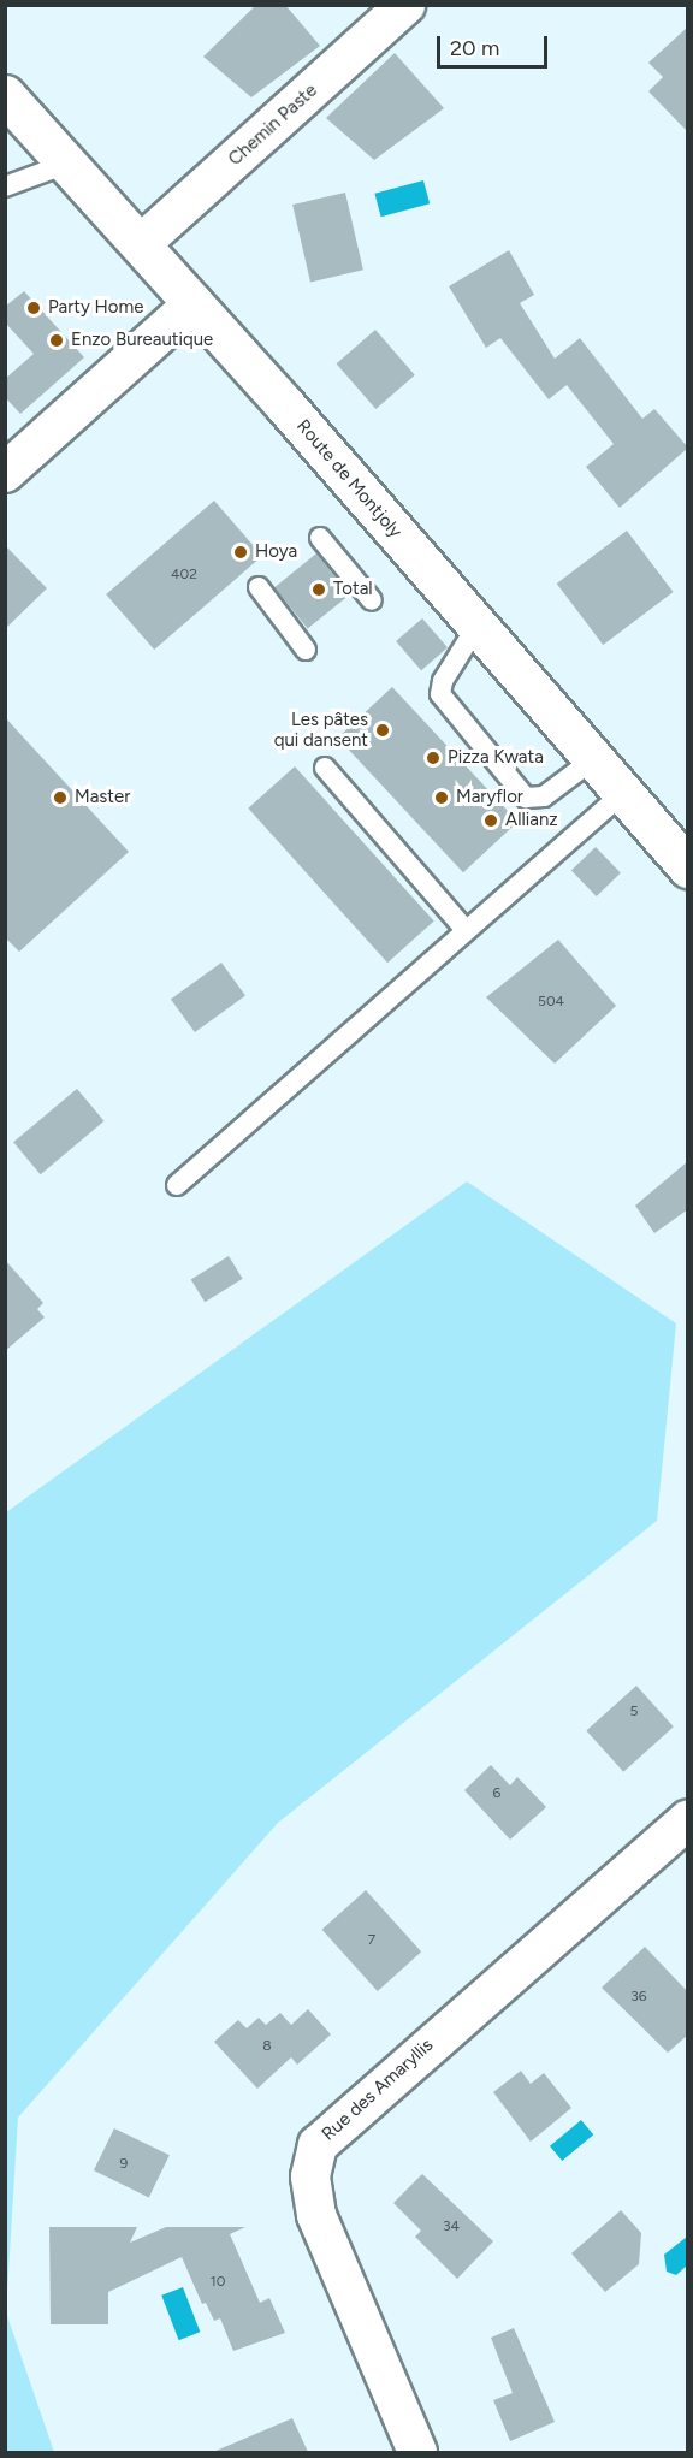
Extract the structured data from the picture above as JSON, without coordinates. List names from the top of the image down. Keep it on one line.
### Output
{"streets":{"main road":["Route de Montjoly"],"street":["Chemin Paste","Rue des Amaryllis"]},"crossings":[["Chemin Paste","Route de Montjoly"]],"places":["Party Home","Enzo Bureautique","Hoya","Total","Les pâtes qui dansent","Pizza Kwata","Master","Maryflor","Allianz"],"house_numbers":["402","504","5","6","7","36","8","9","34","10"],"scale_bar":"20 m"}
